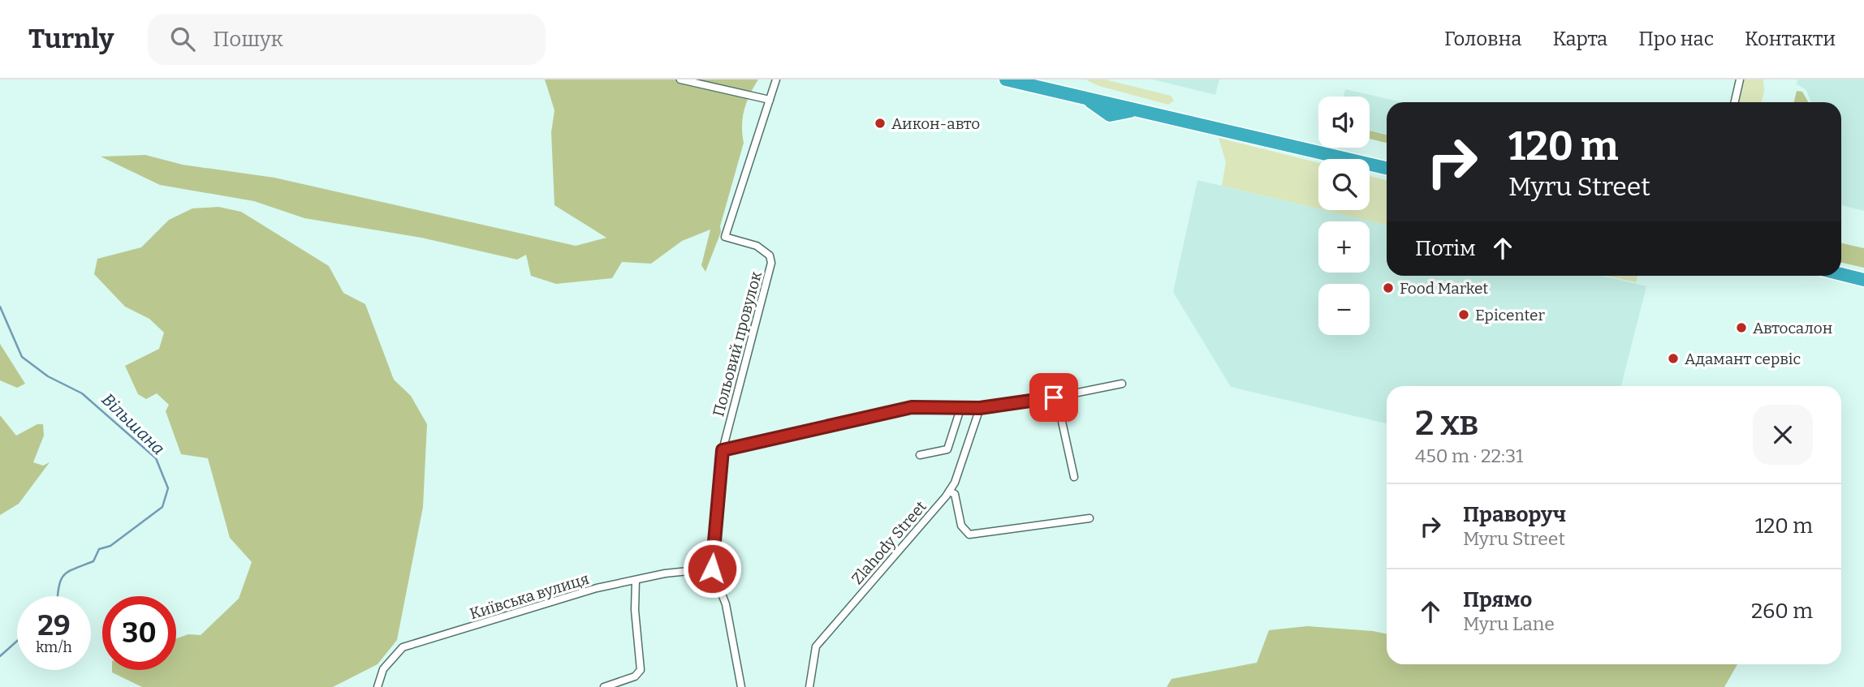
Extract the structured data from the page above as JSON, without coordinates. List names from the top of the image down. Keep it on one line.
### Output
{"streets":{"street":["Польовий провулок","Zlahody Street","Київська вулиця"]},"water":["Вільшана"],"places":["Аикон-авто","Food Market","Epicenter","Автосалон","Адамант сервіс"],"page":{"header":"Turnly","search":"Пошук","nav":["Головна","Карта","Про нас","Контакти"],"map_buttons":["+","−"],"turn":["120 m","Myru Street"],"then":"Потім","heading":["2 хв","450 m · 22:31"],"list":[{"name":"Праворуч","note":"Myru Street","value":"120 m"},{"name":"Прямо","note":"Myru Lane","value":"260 m"}],"speed":"29 km/h","limit":"30"}}
